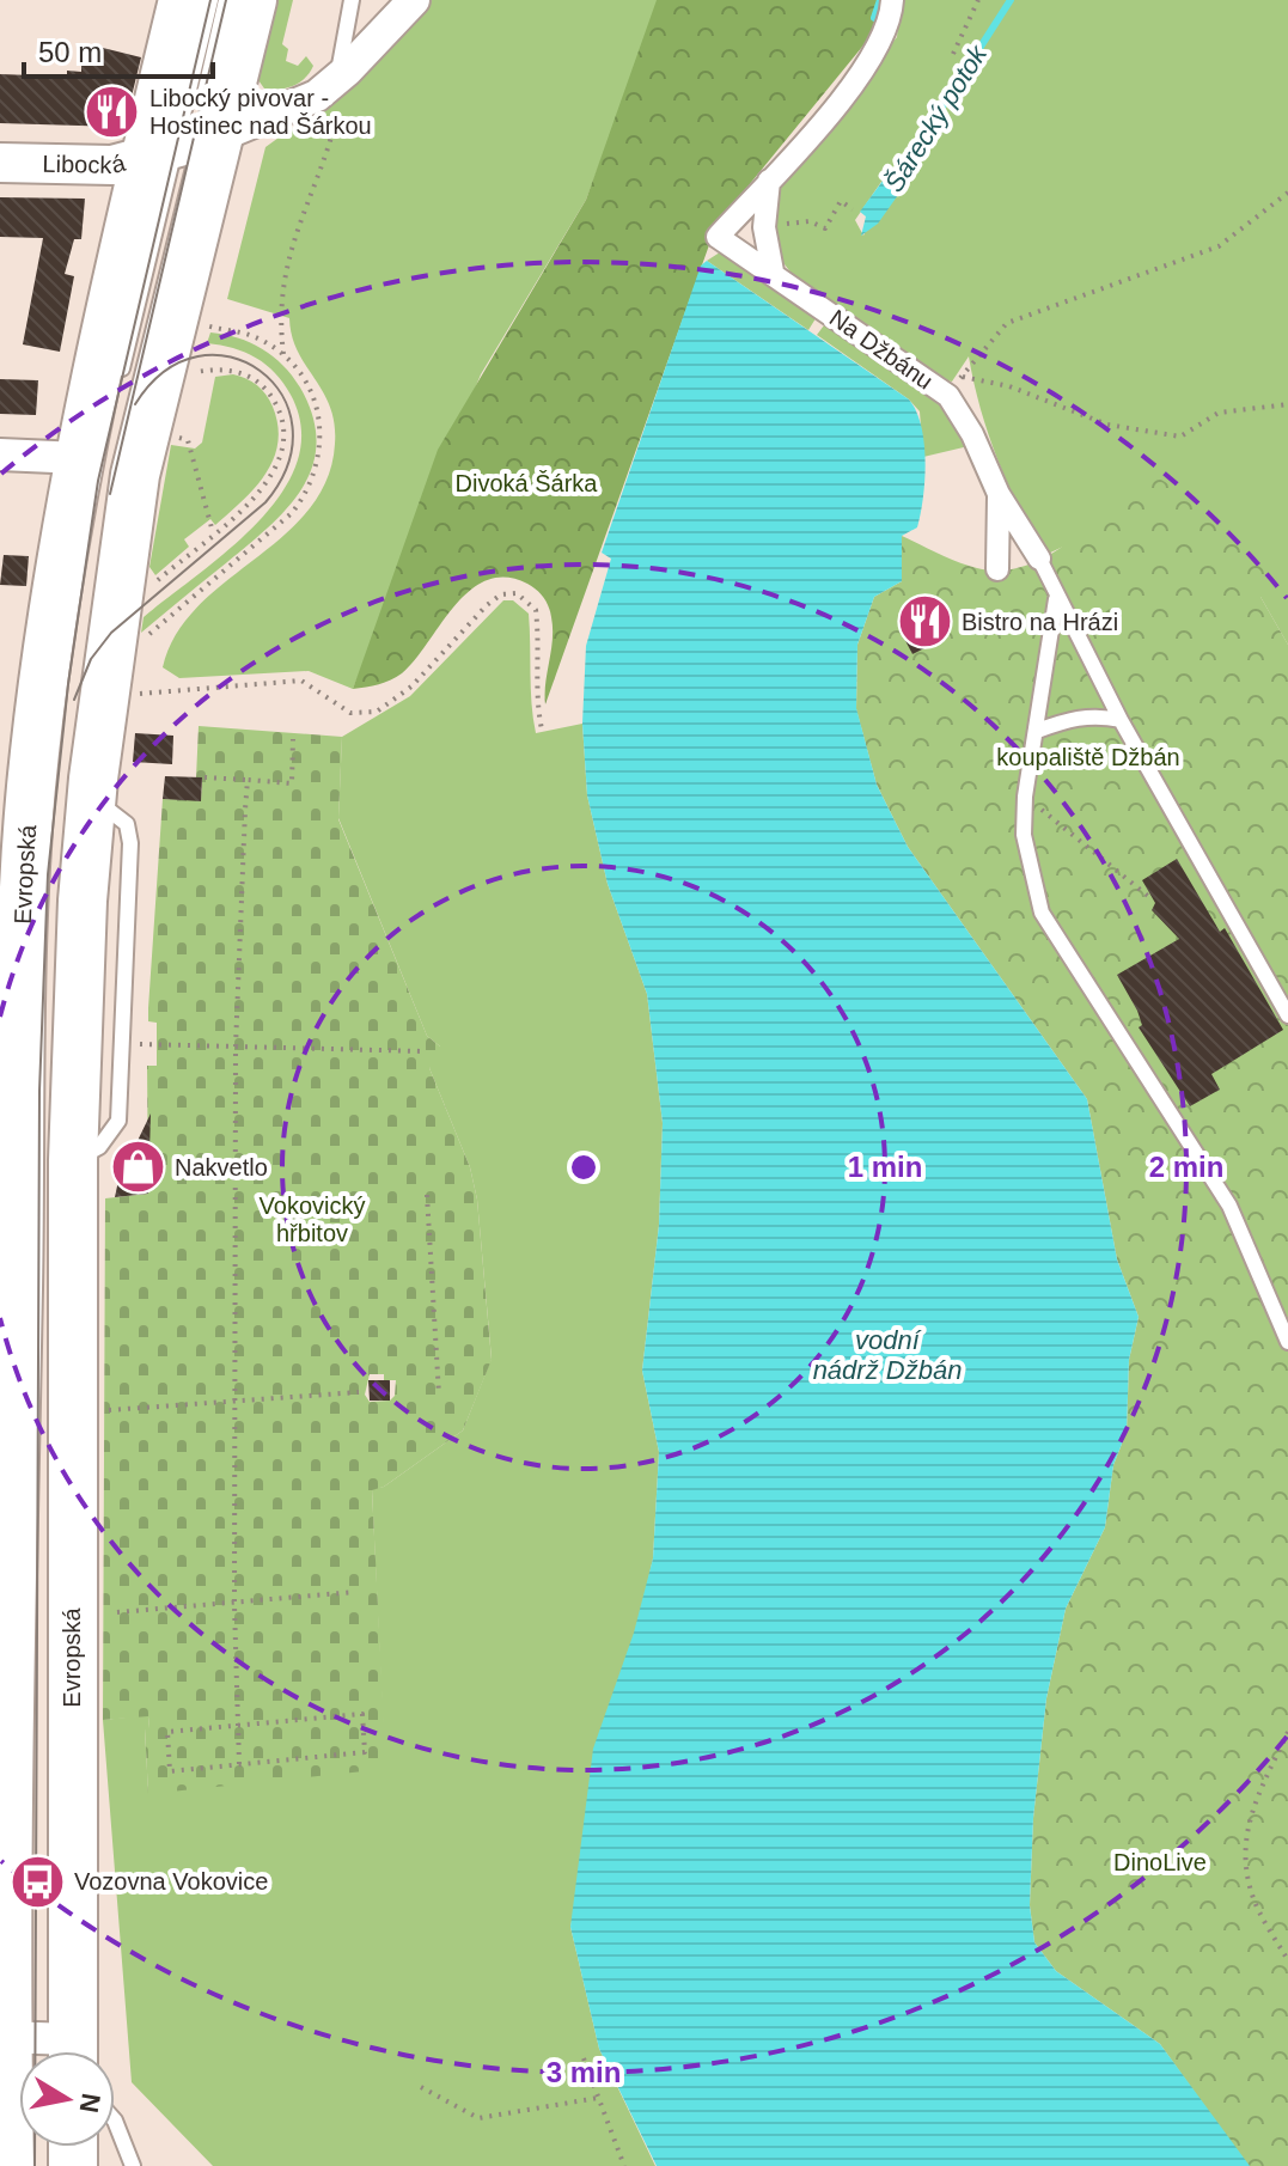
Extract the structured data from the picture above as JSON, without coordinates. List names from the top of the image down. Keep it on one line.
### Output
{"streets":{"main road":["Evropská"],"street":["Libocká","Na Džbánu"]},"crossings":[["Libocká","Evropská"]],"water":["Šárecký potok","vodní nádrž Džbán"],"parks":["Divoká Šárka","koupaliště Džbán","Vokovický hřbitov","DinoLive"],"places":{"restaurant":["Libocký pivovar - Hostinec nad Šárkou","Bistro na Hrázi"],"shop":["Nakvetlo"],"bus stop":["Vozovna Vokovice"]},"scale_bar":"50 m","north":"right","rings":["1 min","2 min","3 min"]}
